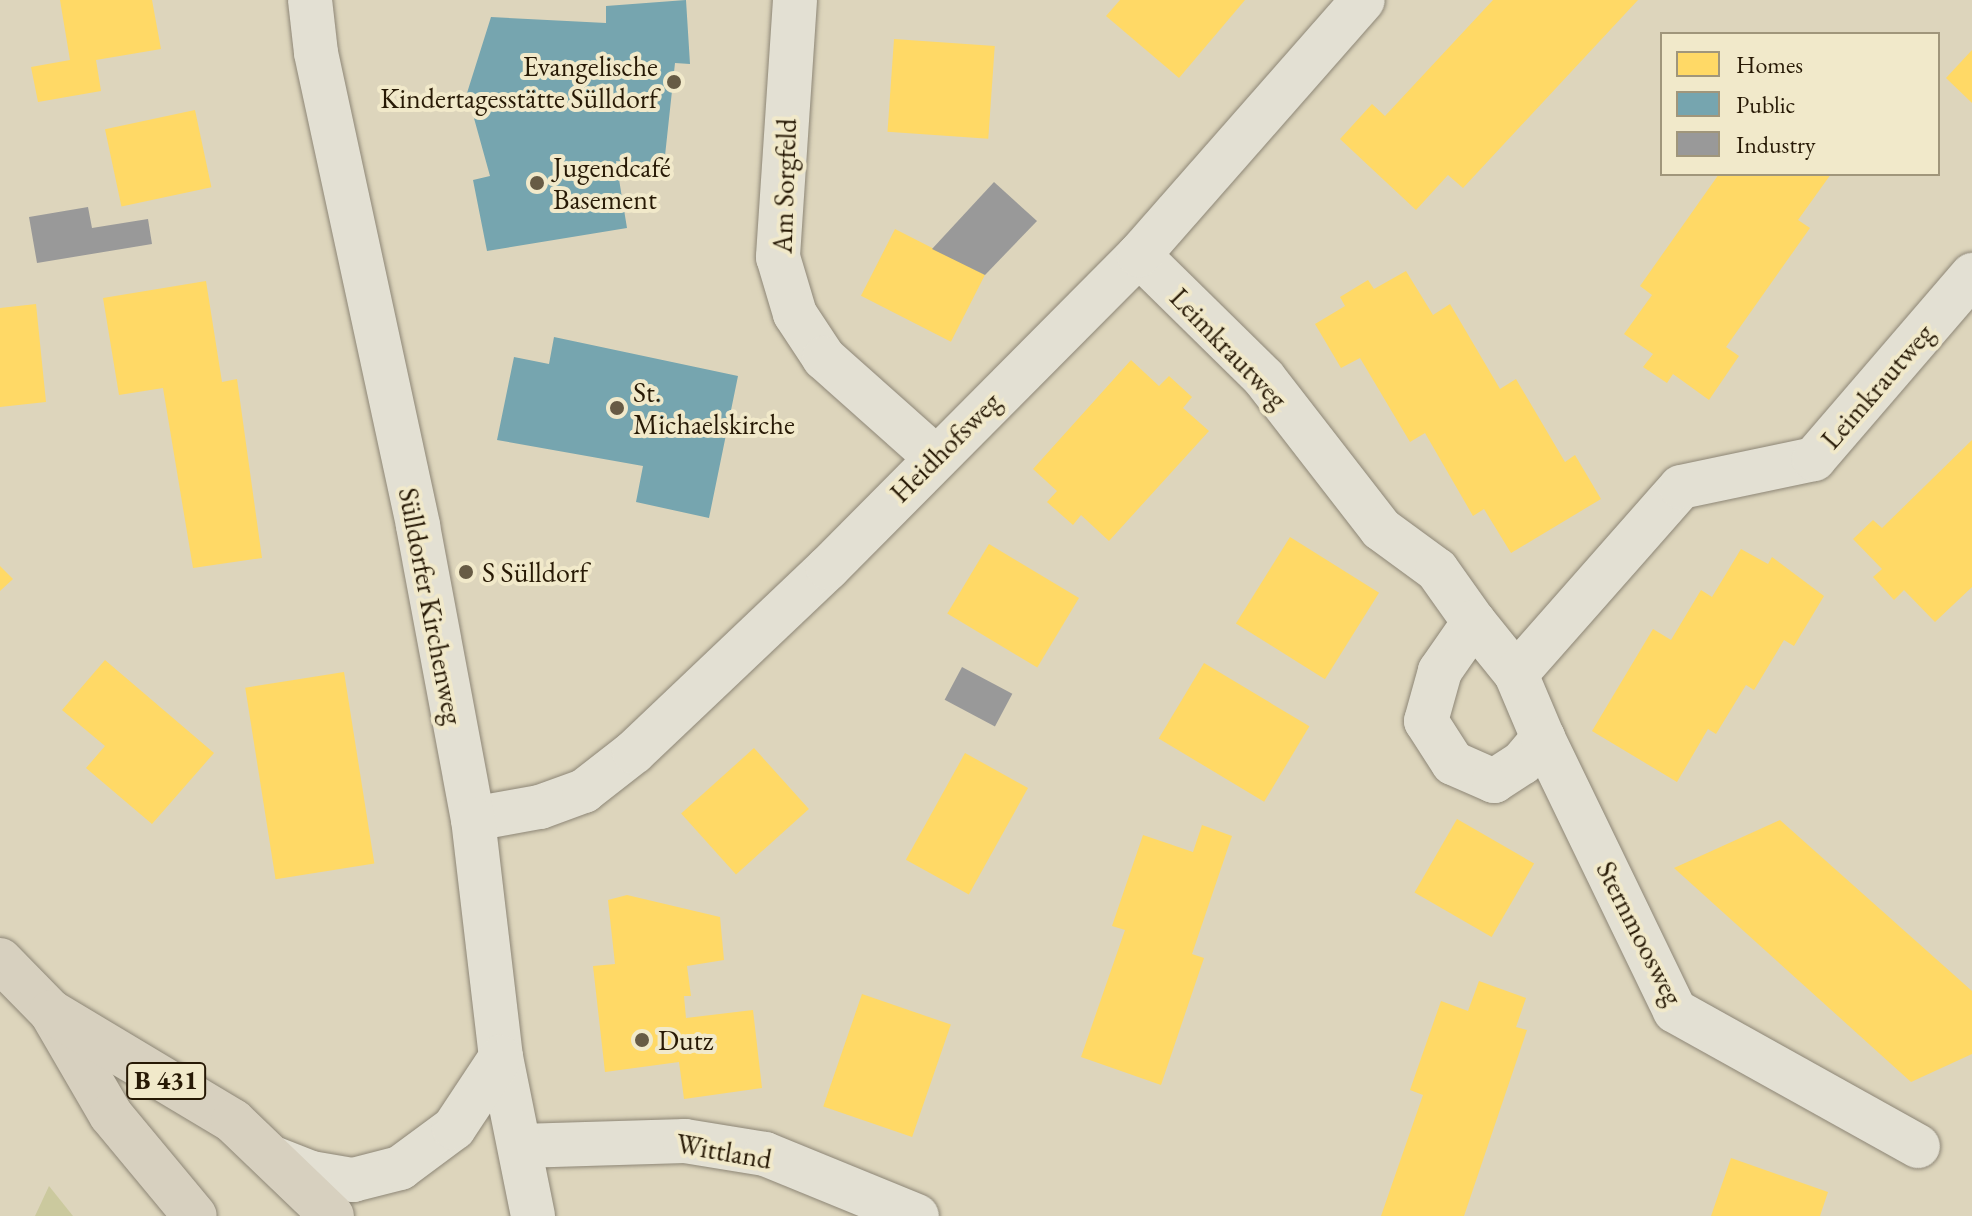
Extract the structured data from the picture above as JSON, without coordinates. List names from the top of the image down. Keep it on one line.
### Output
{"streets":{"main road":["B 431"],"street":["Am Sorgfeld","Leimkrautweg","Heidhofsweg","Sülldorfer Kirchenweg","Sternmoosweg","Wittland"]},"crossings":[["Am Sorgfeld","Heidhofsweg"],["Leimkrautweg","Heidhofsweg"],["Leimkrautweg","Sternmoosweg"],["Heidhofsweg","Sülldorfer Kirchenweg"],["Sülldorfer Kirchenweg","Wittland"]],"places":["Evangelische Kindertagesstätte Sülldorf","Jugendcafé Basement","St. Michaelskirche","S Sülldorf","Dutz"],"legend":["Homes","Public","Industry"]}
